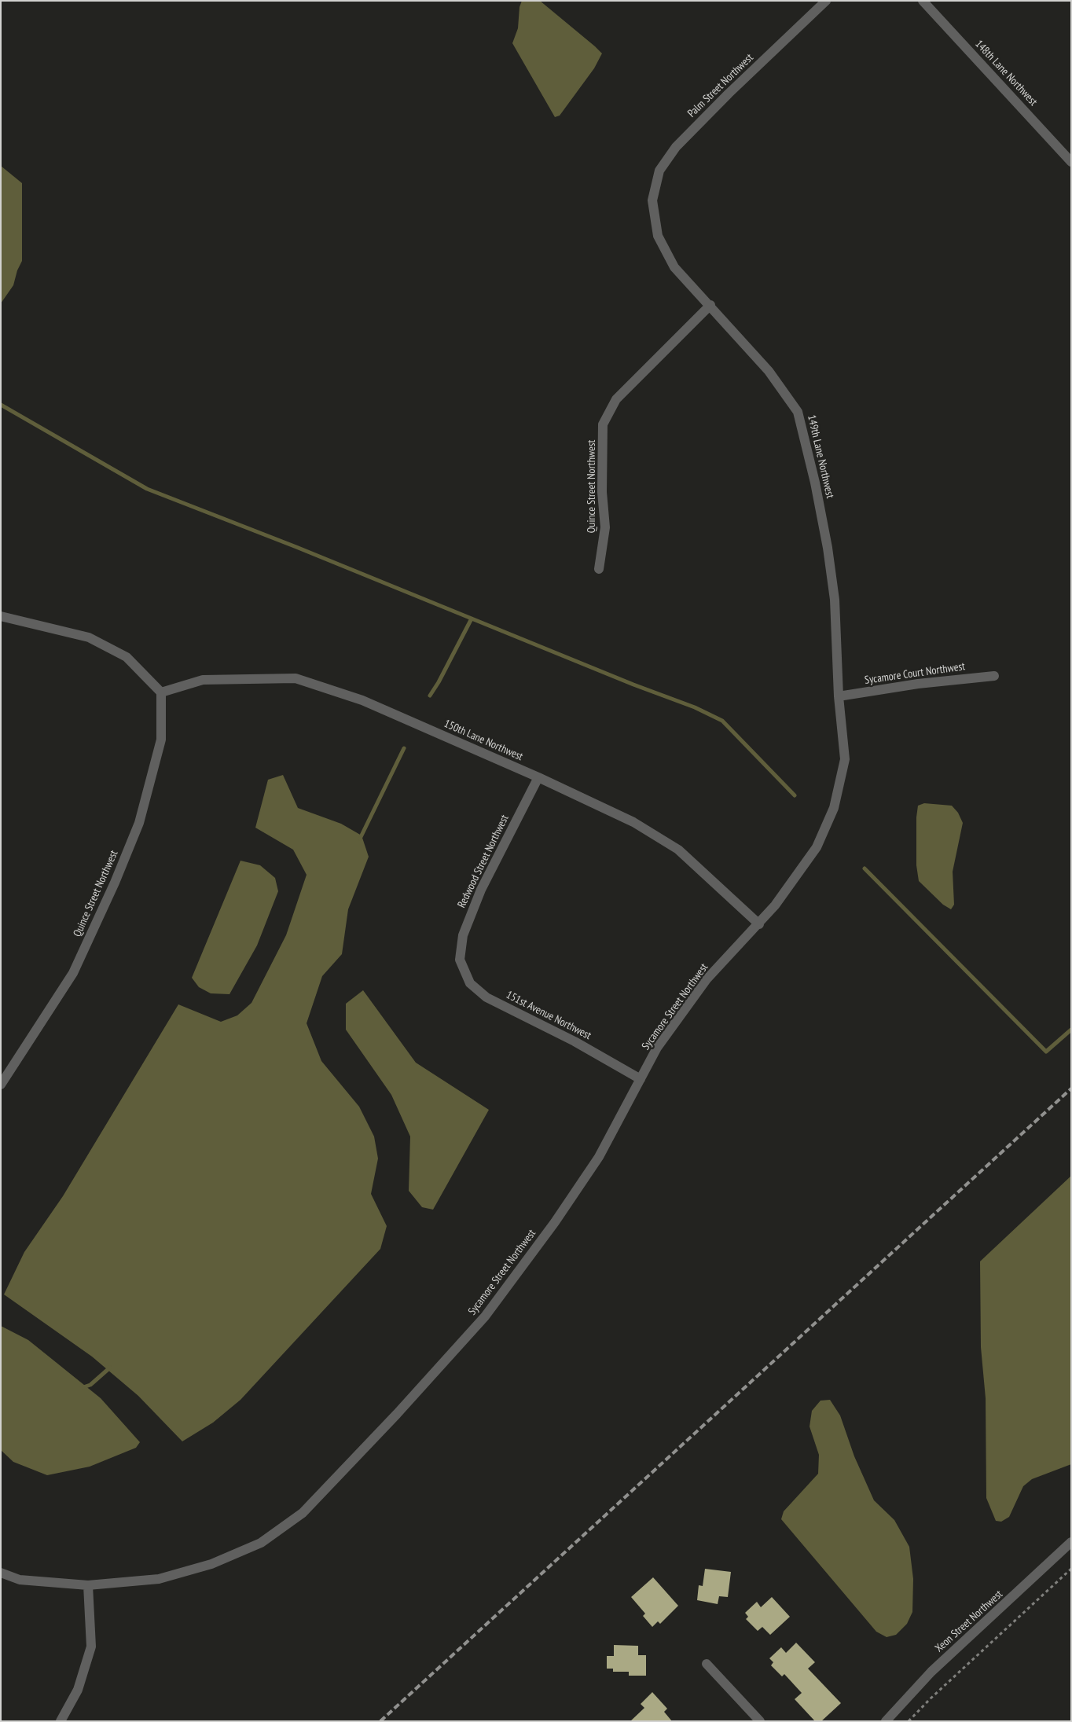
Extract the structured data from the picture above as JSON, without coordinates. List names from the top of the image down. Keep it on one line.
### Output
{"streets":{"street":["148th Lane Northwest","Palm Street Northwest","149th Lane Northwest","Quince Street Northwest","Sycamore Court Northwest","150th Lane Northwest","Redwood Street Northwest","Sycamore Street Northwest","151st Avenue Northwest","Xeon Street Northwest"]},"crossings":[["Palm Street Northwest","149th Lane Northwest"],["149th Lane Northwest","Quince Street Northwest"],["149th Lane Northwest","Sycamore Court Northwest"],["149th Lane Northwest","Sycamore Street Northwest"],["Quince Street Northwest","150th Lane Northwest"],["Sycamore Court Northwest","Sycamore Street Northwest"],["150th Lane Northwest","Redwood Street Northwest"],["150th Lane Northwest","Sycamore Street Northwest"],["Redwood Street Northwest","151st Avenue Northwest"],["Sycamore Street Northwest","151st Avenue Northwest"]]}
